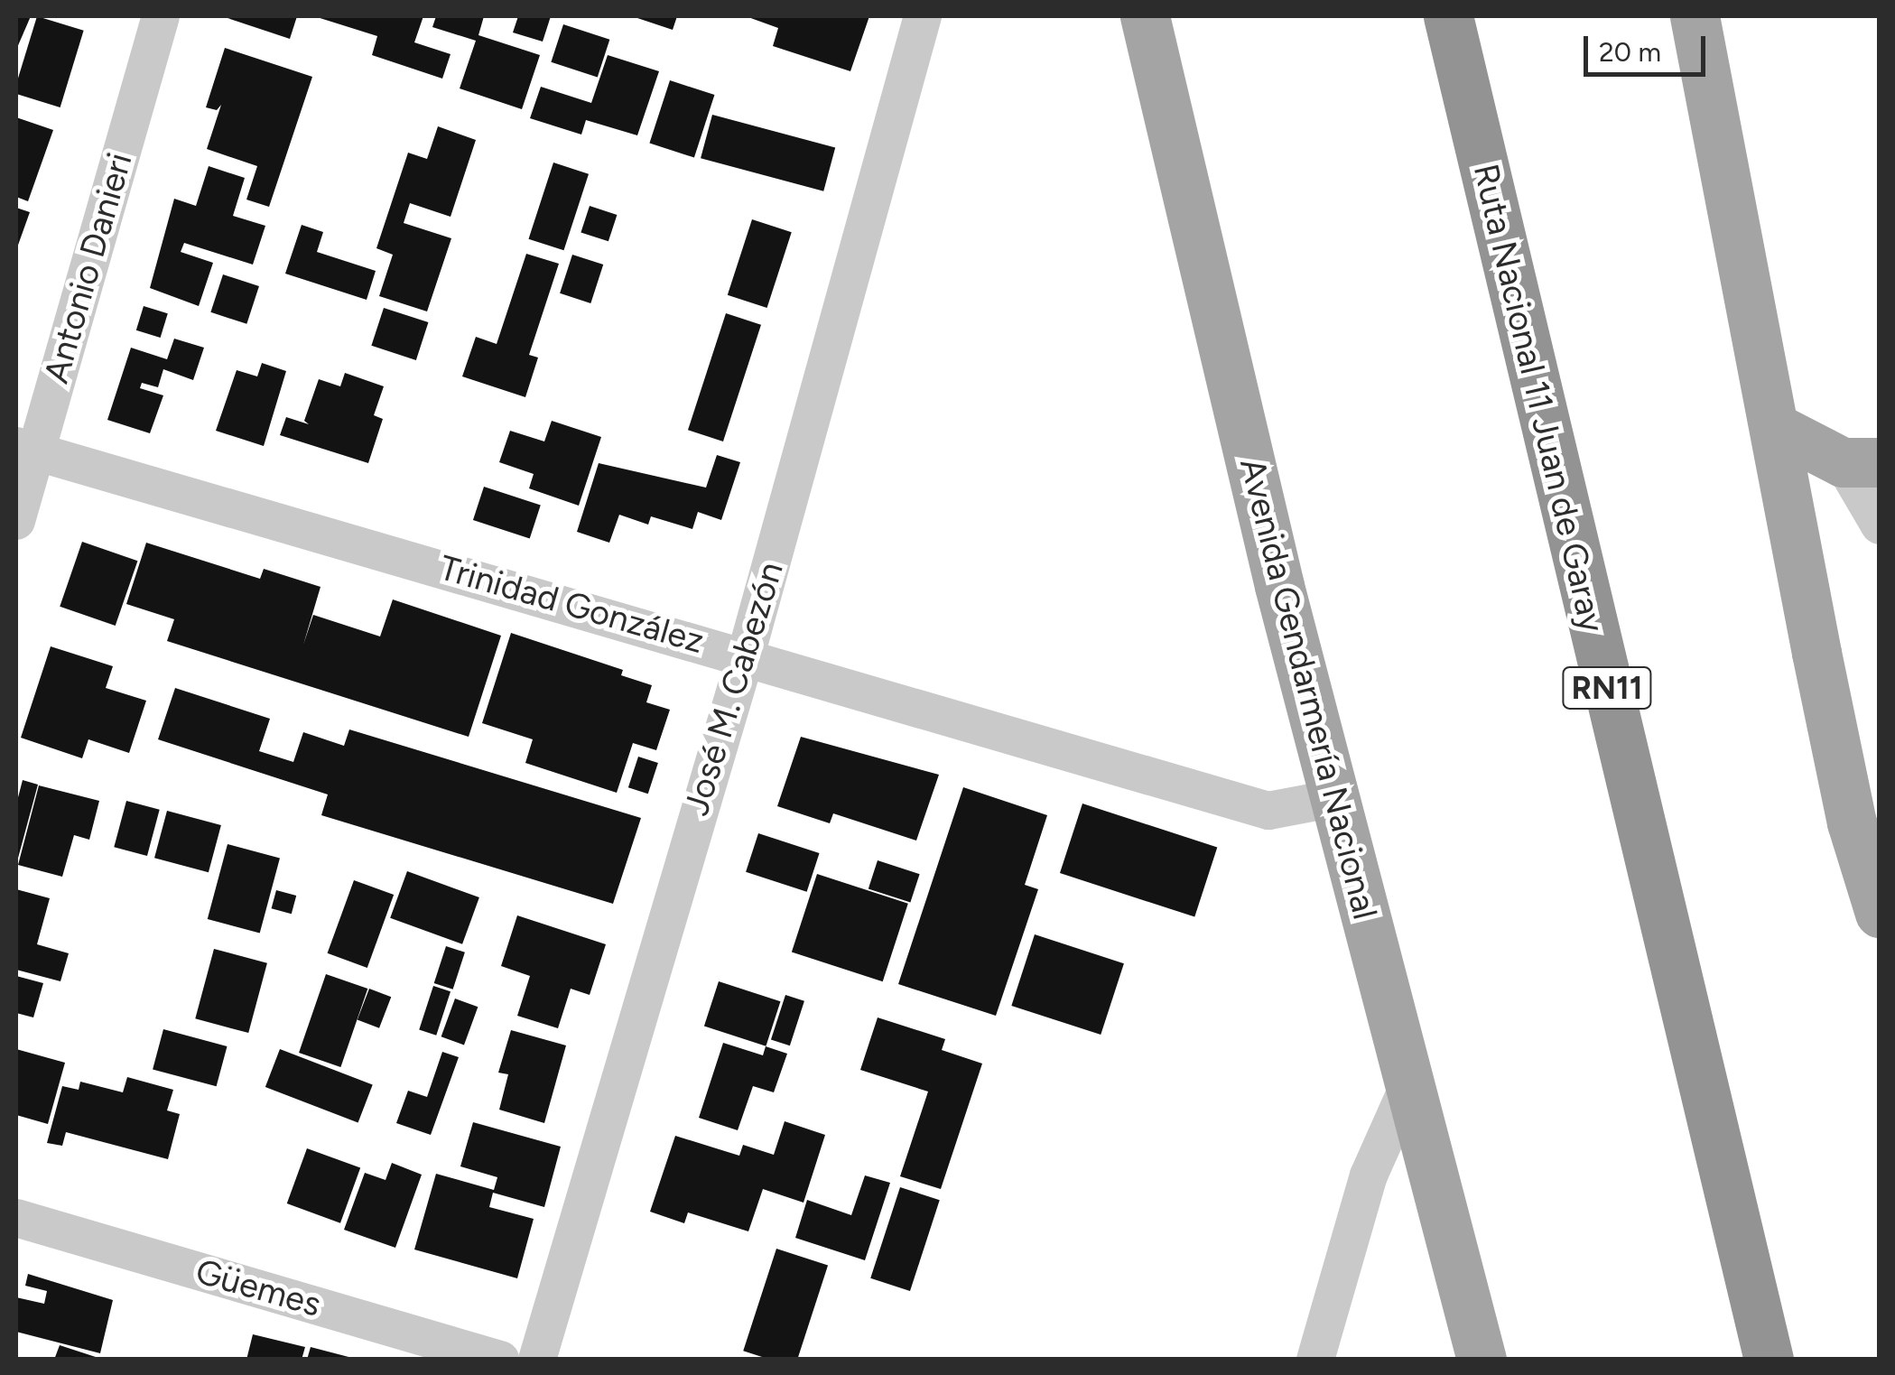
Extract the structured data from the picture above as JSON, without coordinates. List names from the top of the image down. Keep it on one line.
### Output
{"streets":{"highway":["Ruta Nacional 11 Juan de Garay","RN11"],"main road":["Avenida Gendarmería Nacional"],"street":["Antonio Danieri","Trinidad González","José M. Cabezón","Güemes"]},"crossings":[["Antonio Danieri","Trinidad González"],["Trinidad González","José M. Cabezón"],["Trinidad González","Avenida Gendarmería Nacional"]],"scale_bar":"20 m"}
